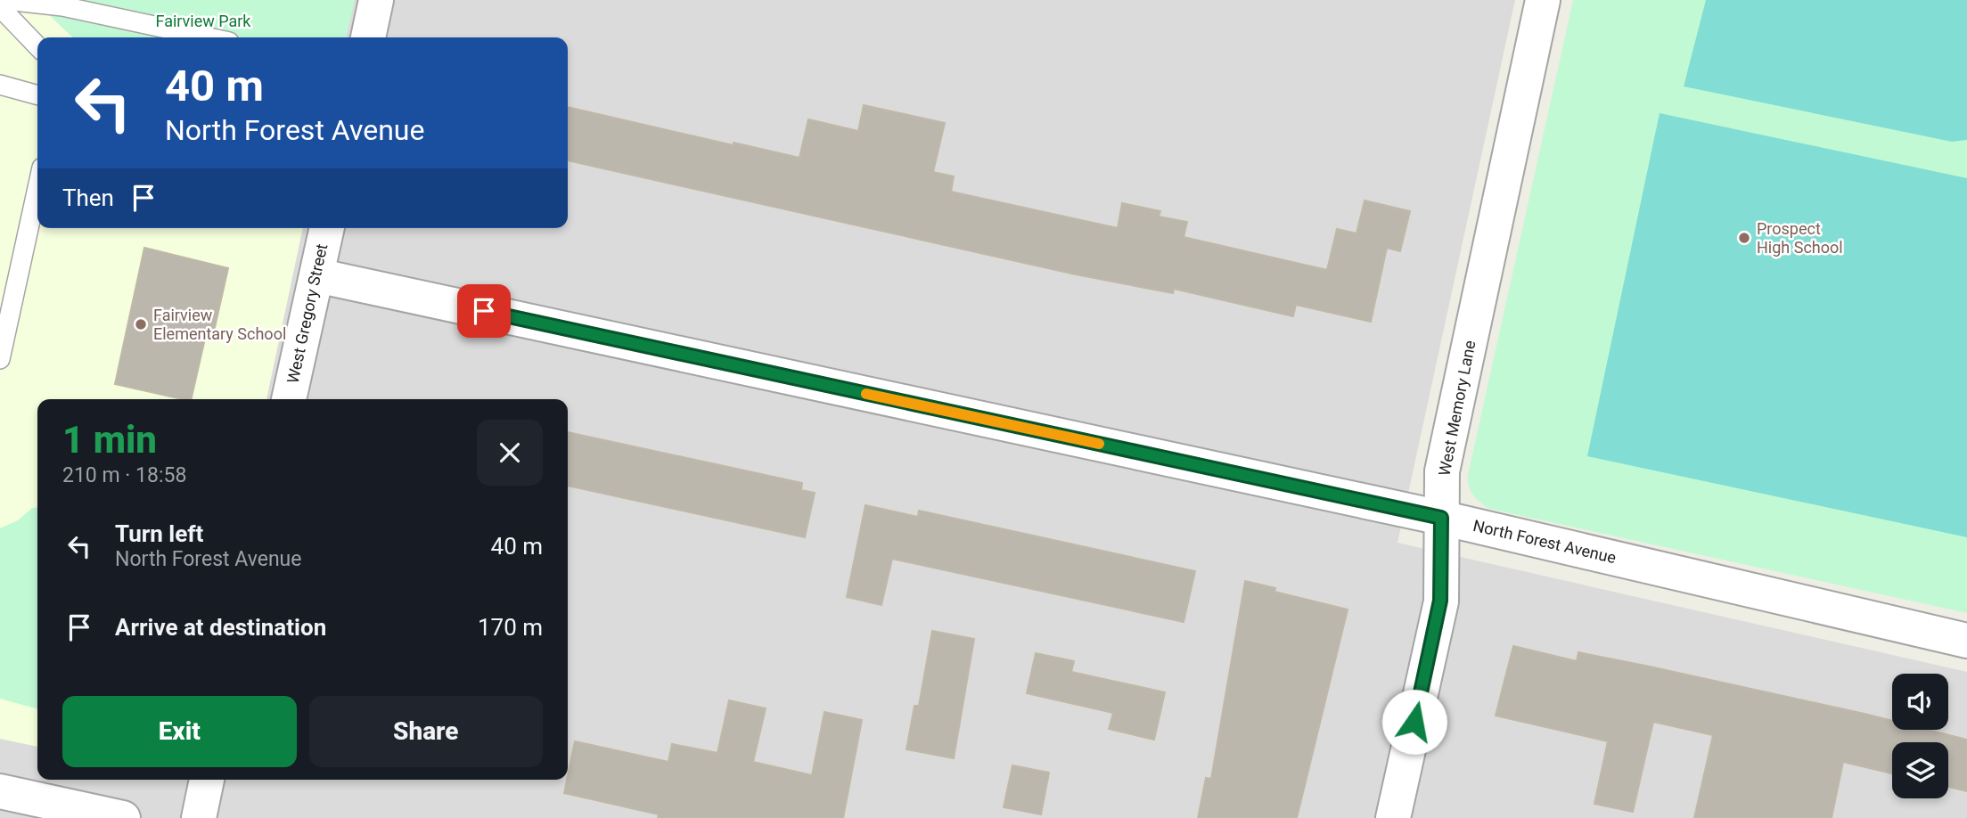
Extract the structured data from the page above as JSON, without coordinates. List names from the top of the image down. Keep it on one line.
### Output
{"streets":{"street":["West Gregory Street","West Memory Lane","North Forest Avenue"]},"crossings":[["West Gregory Street","North Forest Avenue"],["West Memory Lane","North Forest Avenue"]],"parks":["Fairview Park"],"places":["Prospect High School","Fairview Elementary School"],"page":{"turn":["40 m","North Forest Avenue"],"then":"Then","heading":["1 min","210 m · 18:58"],"list":[{"name":"Turn left","note":"North Forest Avenue","value":"40 m"},{"name":"Arrive at destination","value":"170 m"}],"buttons":["Exit","Share"]}}
